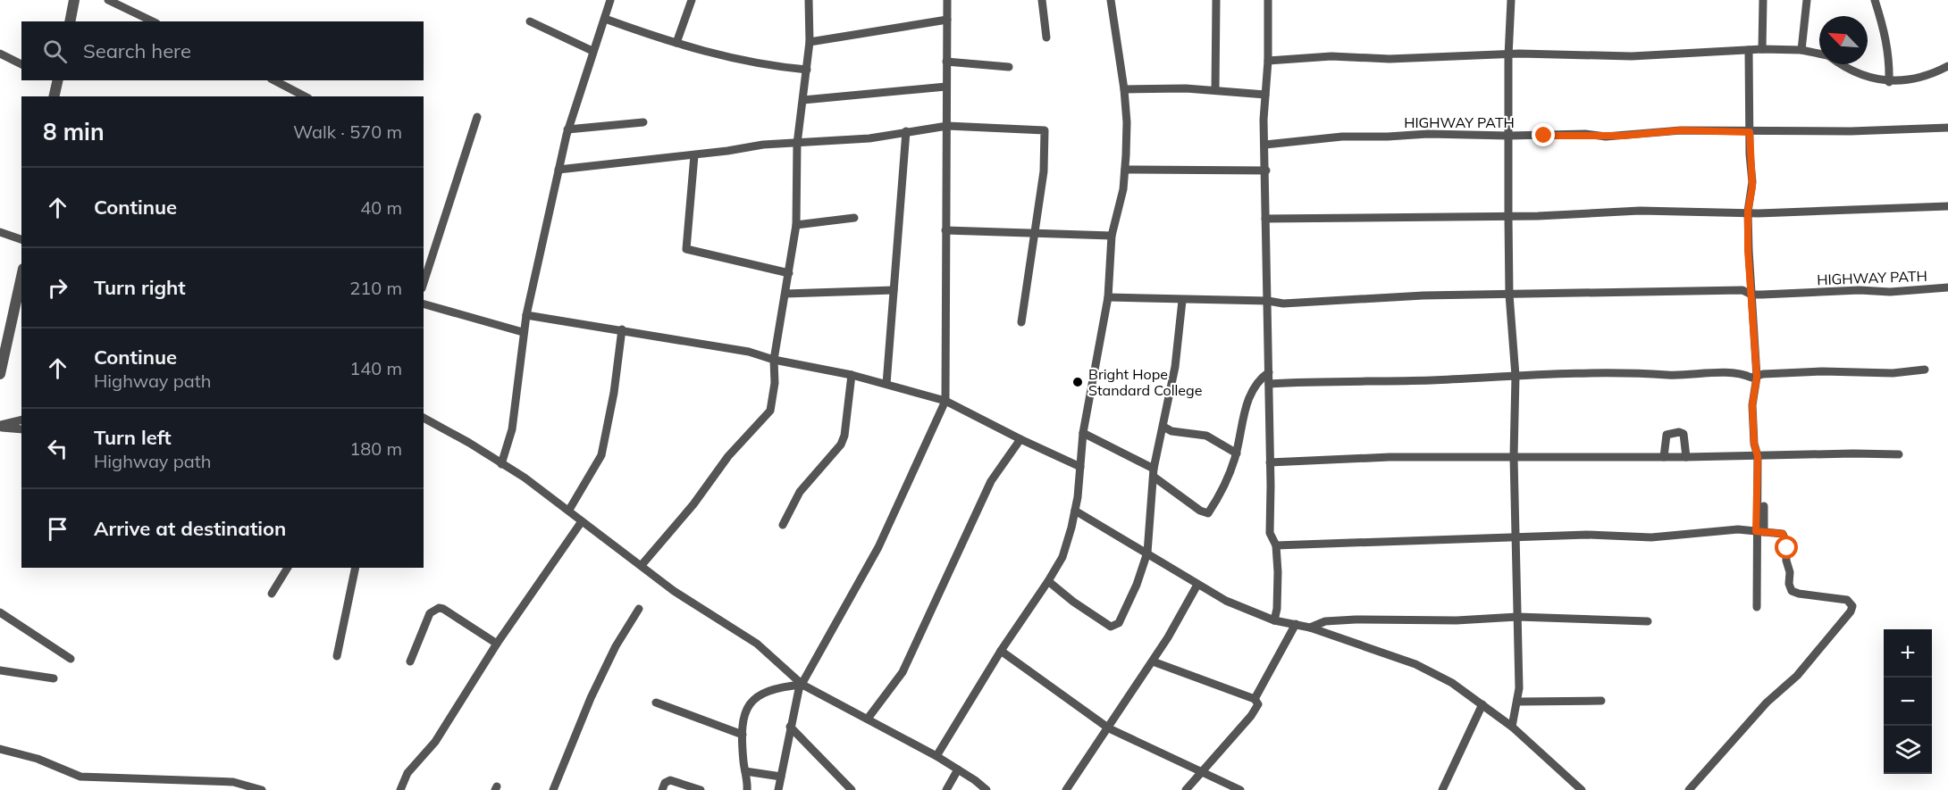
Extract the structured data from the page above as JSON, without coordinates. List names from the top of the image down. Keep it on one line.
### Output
{"streets":{"street":["HIGHWAY PATH"]},"places":["Bright Hope Standard College"],"north":"top left","page":{"search":"Search here","heading":["8 min","Walk · 570 m"],"list":[["Continue","40 m"],["Turn right","210 m"],["Continue","Highway path","140 m"],["Turn left","Highway path","180 m"],"Arrive at destination"],"map_buttons":["+","−"]}}
